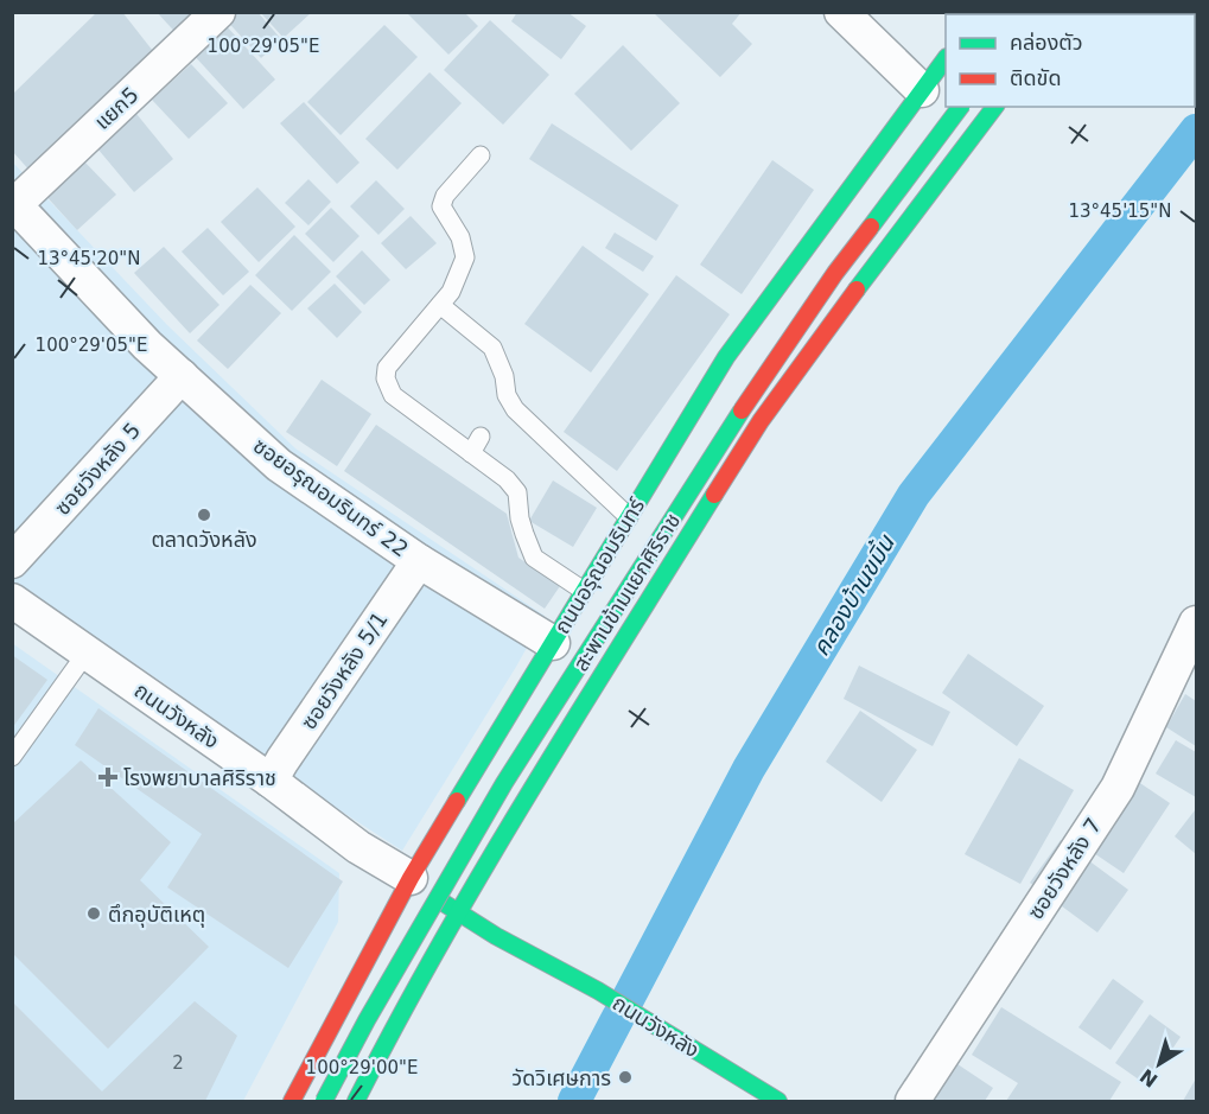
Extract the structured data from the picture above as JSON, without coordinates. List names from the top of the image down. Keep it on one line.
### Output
{"streets":{"main road":["ถนนอรุณอมรินทร์","สะพานข้ามแยกศิริราช","ถนนวังหลัง"],"street":["แยก5","ซอยวังหลัง 5","ซอยอรุณอมรินทร์ 22","ซอยวังหลัง 5/1","ซอยวังหลัง 7"]},"crossings":[["แยก5","ซอยอรุณอมรินทร์ 22"],["ซอยวังหลัง 5","ซอยอรุณอมรินทร์ 22"],["ซอยอรุณอมรินทร์ 22","ถนนอรุณอมรินทร์"],["ซอยอรุณอมรินทร์ 22","ซอยวังหลัง 5/1"],["ถนนอรุณอมรินทร์","ถนนวังหลัง"],["ซอยวังหลัง 5/1","ถนนวังหลัง"]],"water":["คลองบ้านขมิ้น"],"places":{"other":["ตลาดวังหลัง","ตึกอุบัติเหตุ","วัดวิเศษการ"],"health":["โรงพยาบาลศิริราช"]},"house_numbers":["2"],"legend":["คล่องตัว","ติดขัด"],"north":"bottom left","coordinates":["100°29'05\"E","13°45'15\"N","13°45'20\"N","100°29'00\"E"]}
